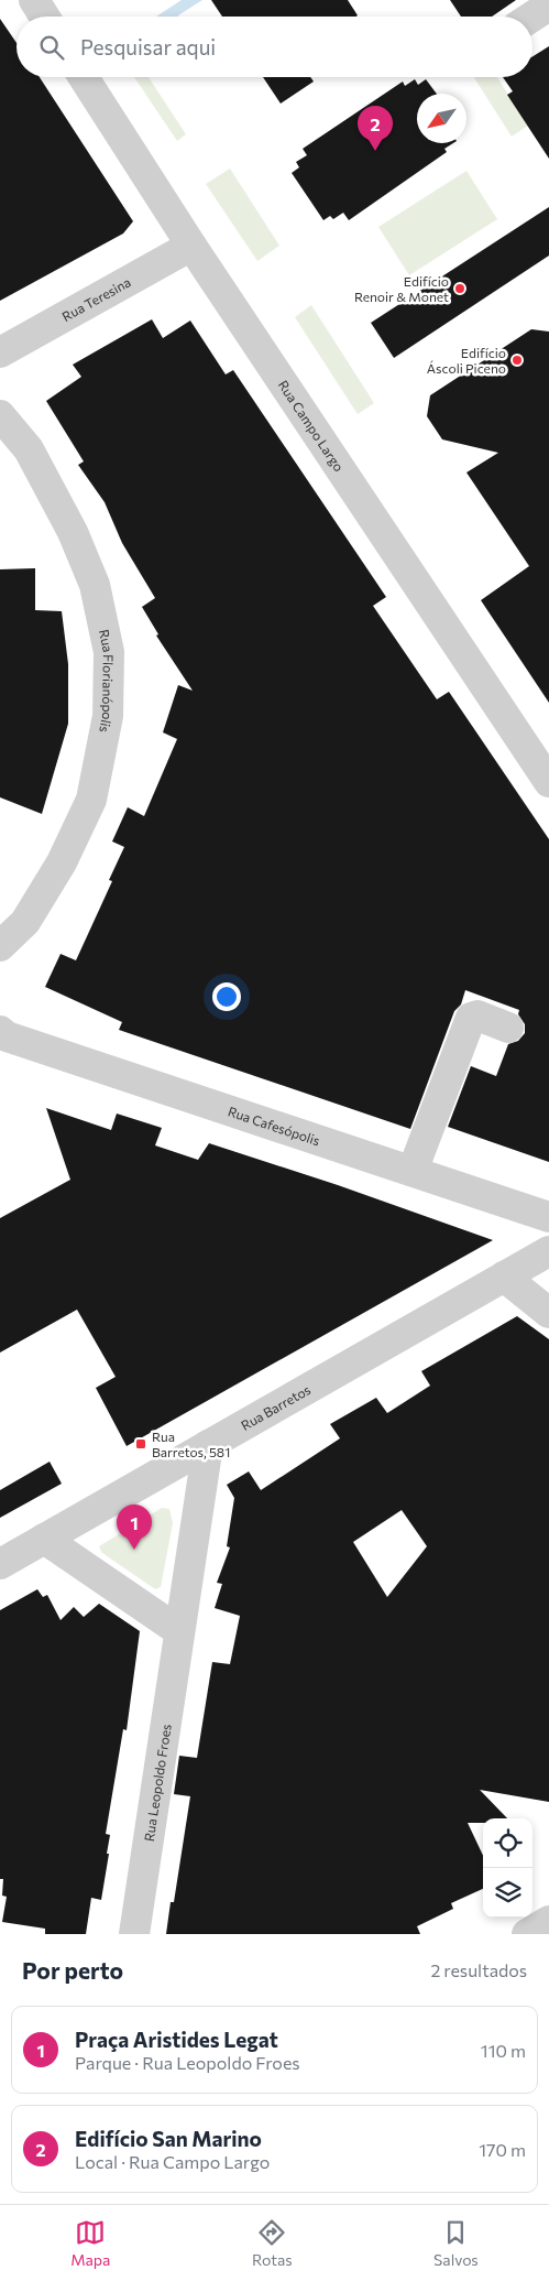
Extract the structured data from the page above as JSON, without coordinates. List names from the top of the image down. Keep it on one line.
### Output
{"streets":{"street":["Rua Teresina","Rua Campo Largo","Rua Florianópolis","Rua Cafesópolis","Rua Barretos","Rua Leopoldo Froes"]},"crossings":[["Rua Teresina","Rua Campo Largo"],["Rua Barretos","Rua Leopoldo Froes"]],"places":{"other":["Edifício Renoir & Monet","Edifício Áscoli Piceno"],"transit":["Rua Barretos, 581"]},"north":"bottom left","page":{"search":"Pesquisar aqui","pins":["2","1"],"heading":["Por perto","2 resultados"],"list":[{"mark":"1","name":"Praça Aristides Legat","note":"Parque · Rua Leopoldo Froes","value":"110 m"},{"mark":"2","name":"Edifício San Marino","note":"Local · Rua Campo Largo","value":"170 m"}],"nav":["Mapa","Rotas","Salvos"]}}
